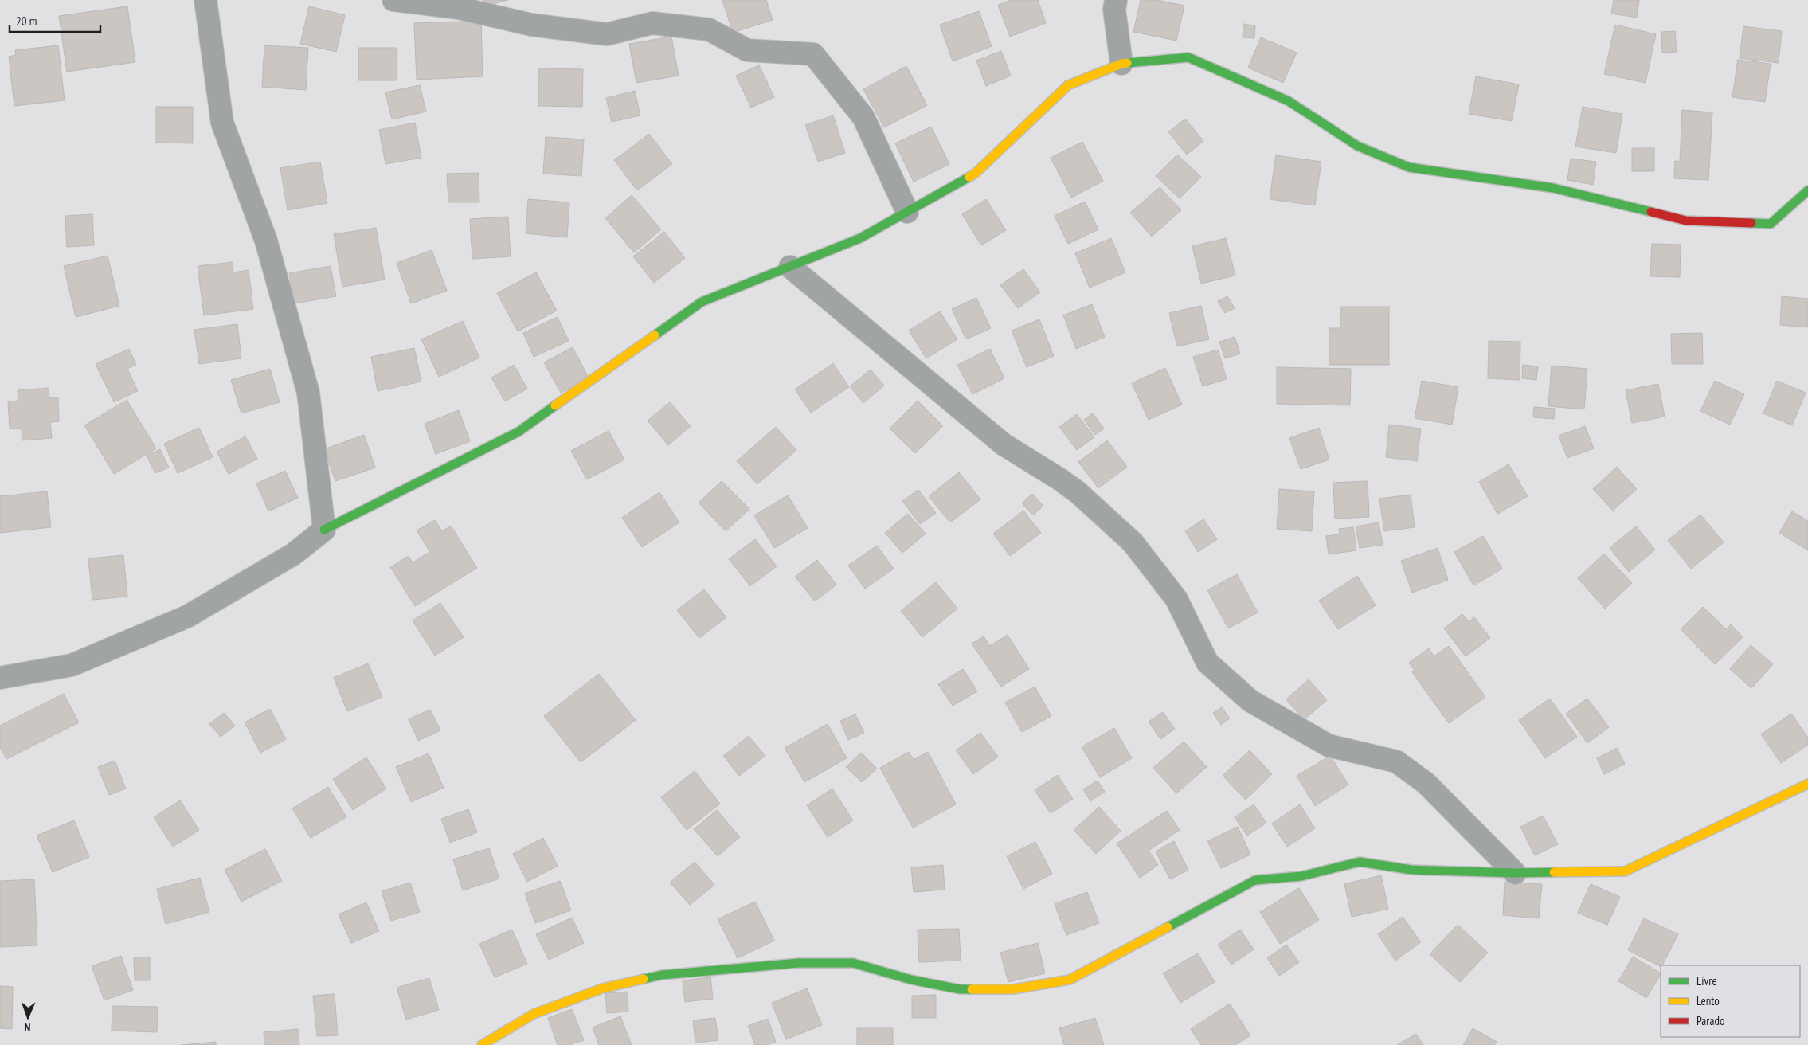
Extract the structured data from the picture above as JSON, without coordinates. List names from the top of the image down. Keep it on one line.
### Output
{"legend":["Livre","Lento","Parado"],"scale_bar":"20 m","north":"bottom"}
